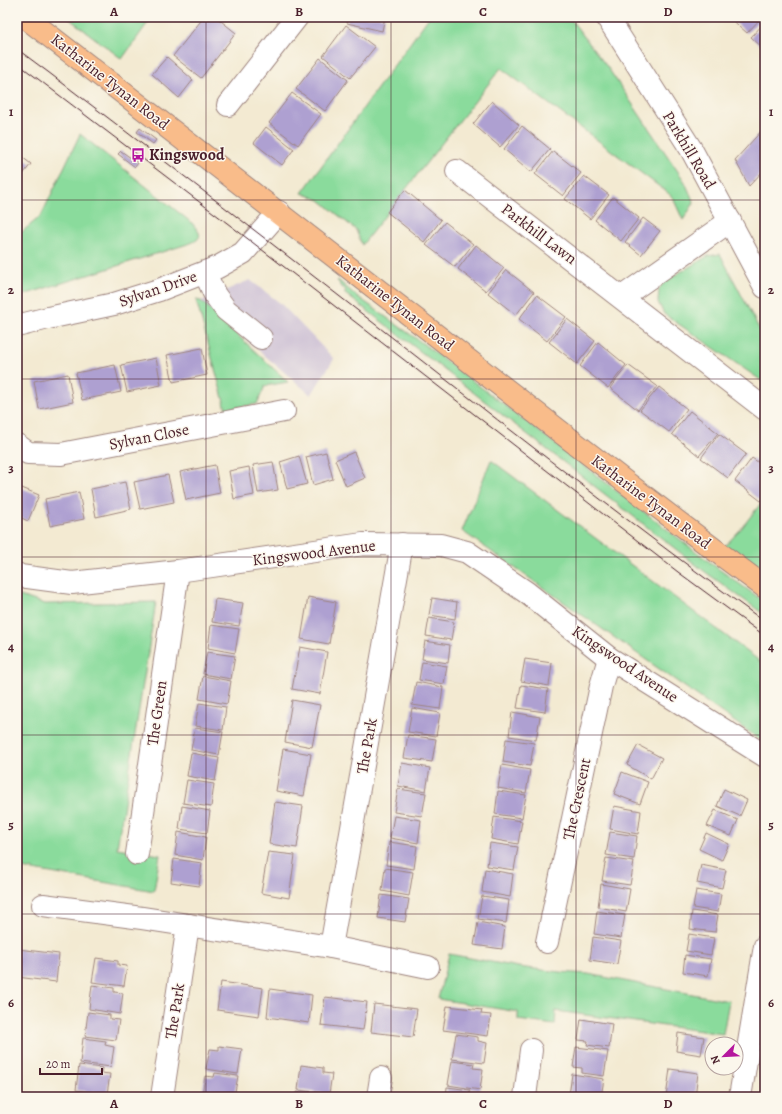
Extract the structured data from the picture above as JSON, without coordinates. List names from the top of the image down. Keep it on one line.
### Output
{"streets":{"main road":["Katharine Tynan Road"],"street":["Parkhill Road","Parkhill Lawn","Sylvan Drive","Sylvan Close","Kingswood Avenue","The Green","The Park","The Crescent"]},"crossings":[["Katharine Tynan Road","Sylvan Drive"],["Kingswood Avenue","The Green"],["Kingswood Avenue","The Park"],["Kingswood Avenue","The Crescent"]],"places":{"bus stop":["Kingswood"]},"scale_bar":"20 m","north":"bottom left","grid":{"columns":["A","B","C","D"],"rows":["1","2","3","4","5","6"]}}
